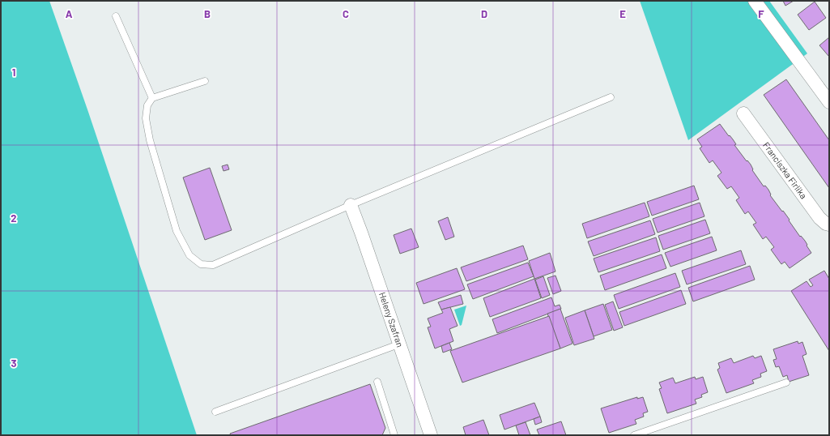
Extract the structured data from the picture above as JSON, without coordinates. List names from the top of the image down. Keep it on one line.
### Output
{"streets":{"street":["Franciszka Firlika","Heleny Szafran"]},"grid":{"columns":["A","B","C","D","E","F"],"rows":["1","2","3"]}}
